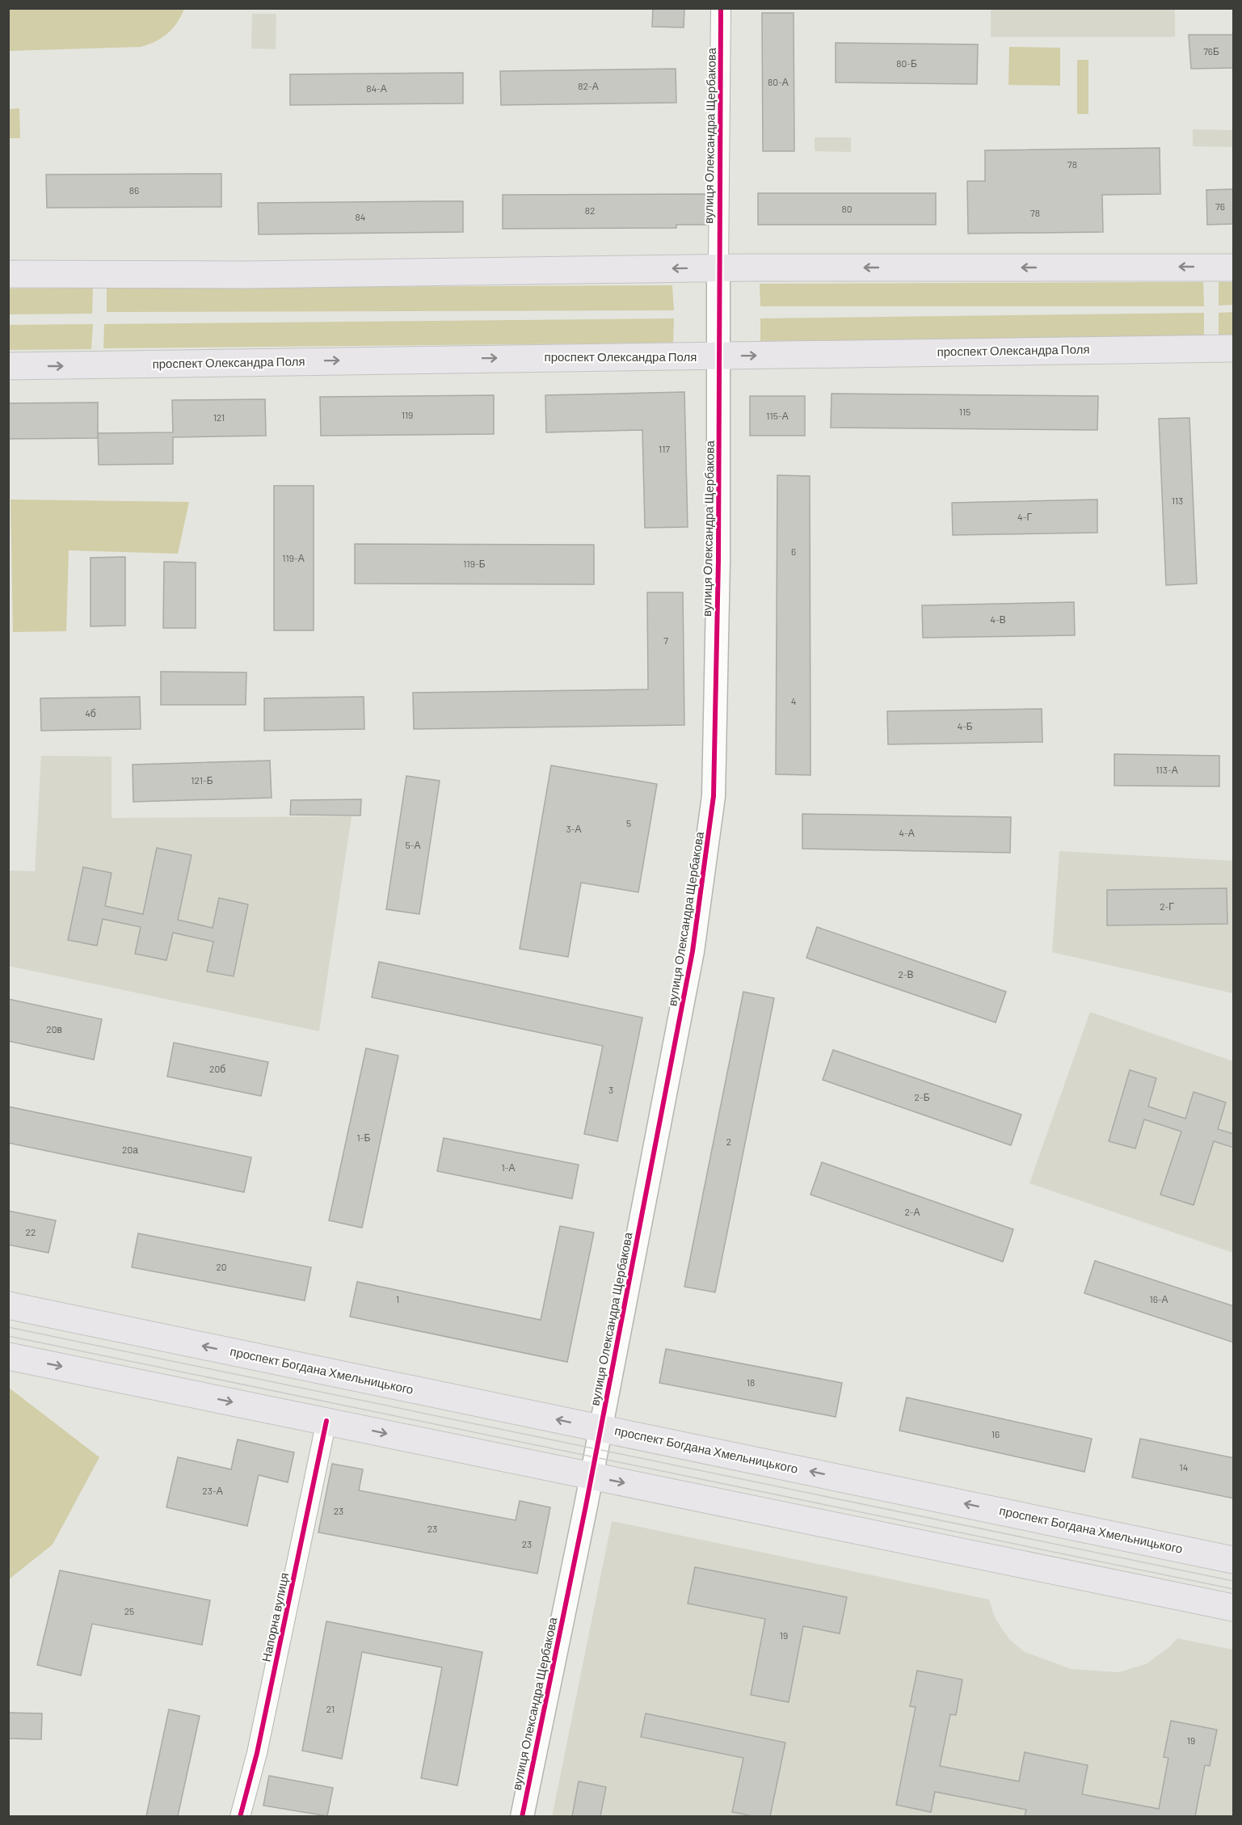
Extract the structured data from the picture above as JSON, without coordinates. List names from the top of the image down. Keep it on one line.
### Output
{"streets":{"main road":["проспект Олександра Поля","проспект Богдана Хмельницького"],"street":["вулиця Олександра Щербакова","Напорна вулиця"]},"crossings":[["вулиця Олександра Щербакова","проспект Олександра Поля"],["вулиця Олександра Щербакова","проспект Богдана Хмельницького"]],"house_numbers":["76Б","80-Б","80-А","82-А","84-А","78","86","76","80","82","78","84","115","119","115-А","121","117","113","4-Г","6","119-А","119-Б","4-В","7","4","4б","4-Б","113-А","121-Б","5","3-А","4-А","5-А","2-Г","2-В","20в","20б","3","2-Б","1-Б","2","20а","1-А","2-А","22","20","1","16-А","18","16","14","23-А","23","23","23","25","19","21","19"]}
